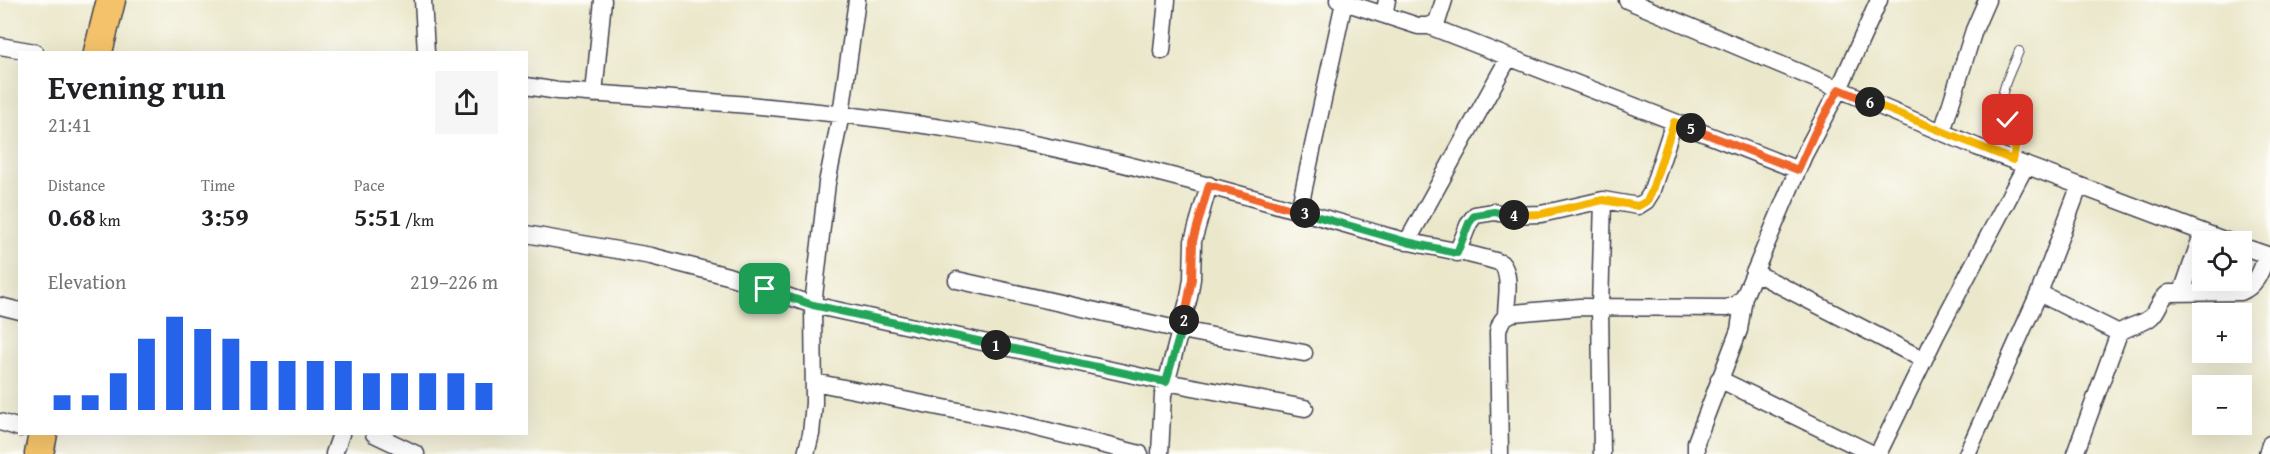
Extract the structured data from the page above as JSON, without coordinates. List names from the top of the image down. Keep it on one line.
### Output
{"page":{"heading":["Evening run","21:41"],"pins":["6","5","3","4","2","1"],"stats":[["Distance","0.68 km"],["Time","3:59"],["Pace","5:51 /km"]],"map_buttons":["+","−"],"chart":["Elevation","219–226 m"]}}
